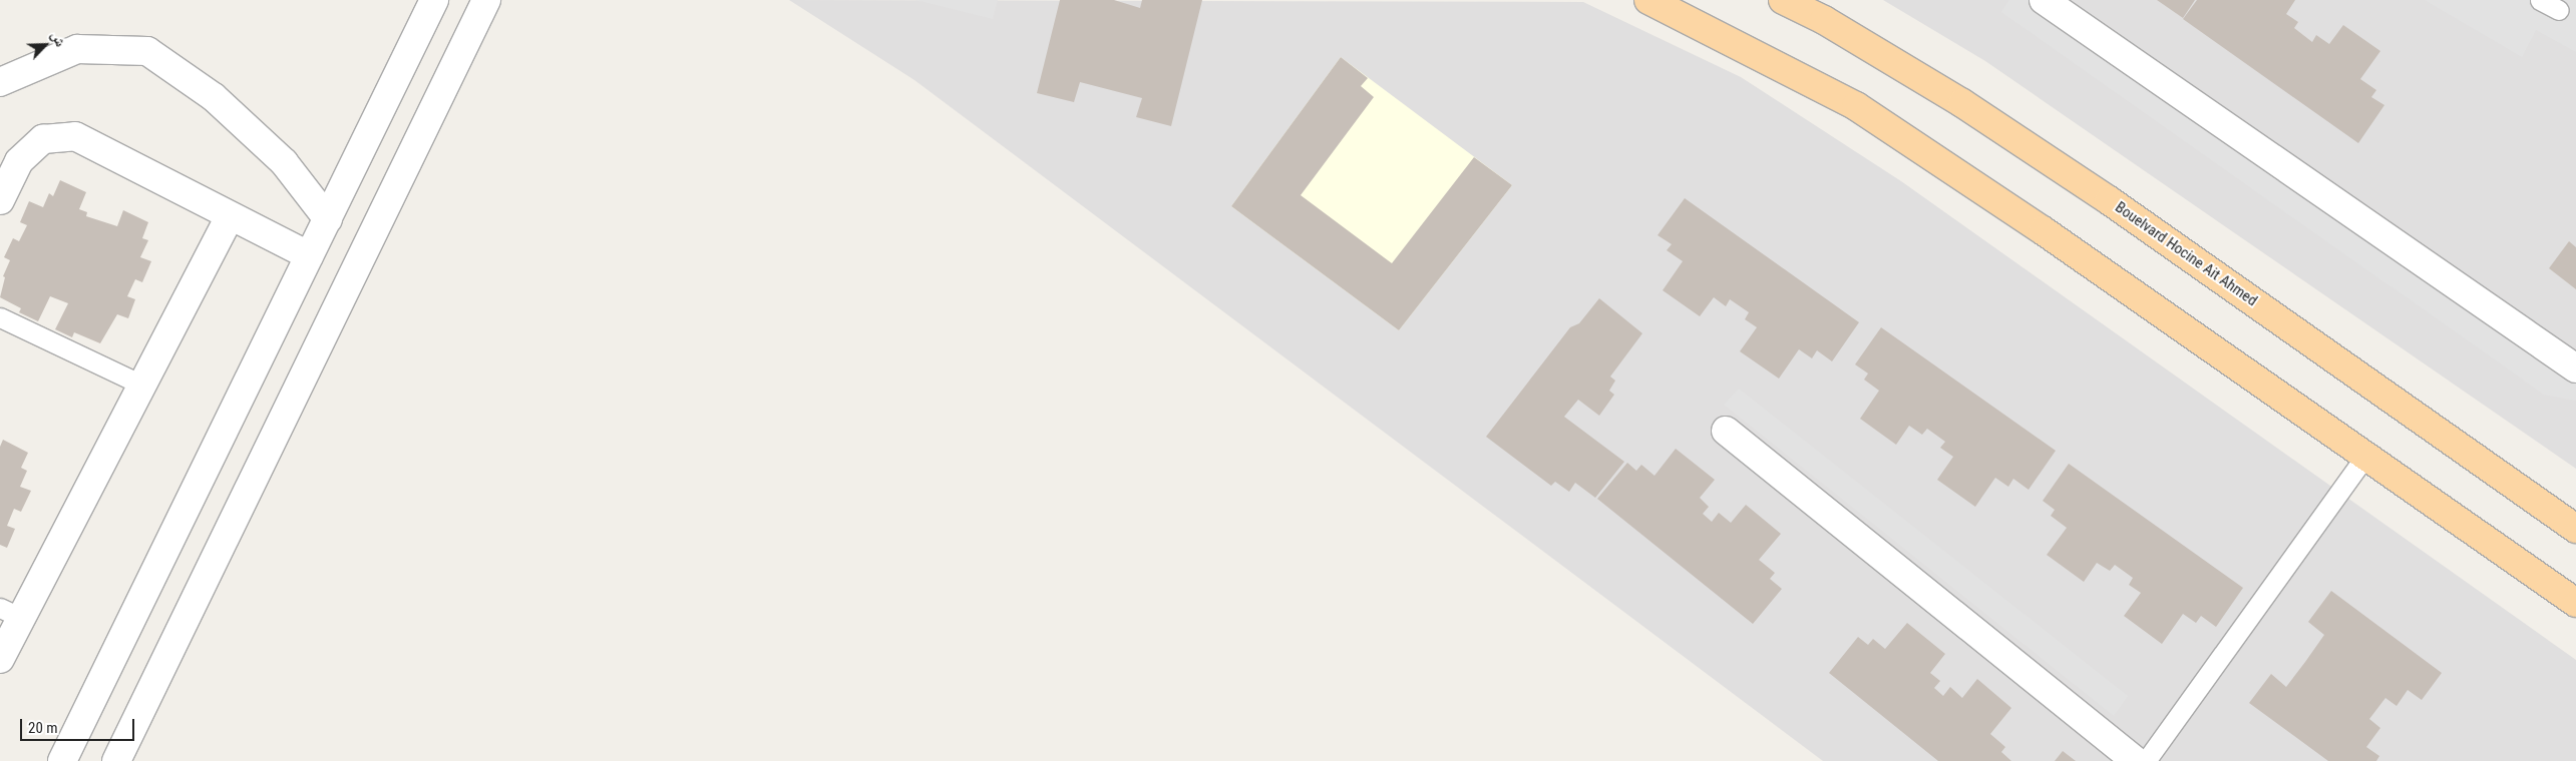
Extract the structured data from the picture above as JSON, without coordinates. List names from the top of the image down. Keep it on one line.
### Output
{"streets":{"main road":["Bouelvard Hocine Ait Ahmed"]},"scale_bar":"20 m","north":"top right"}
